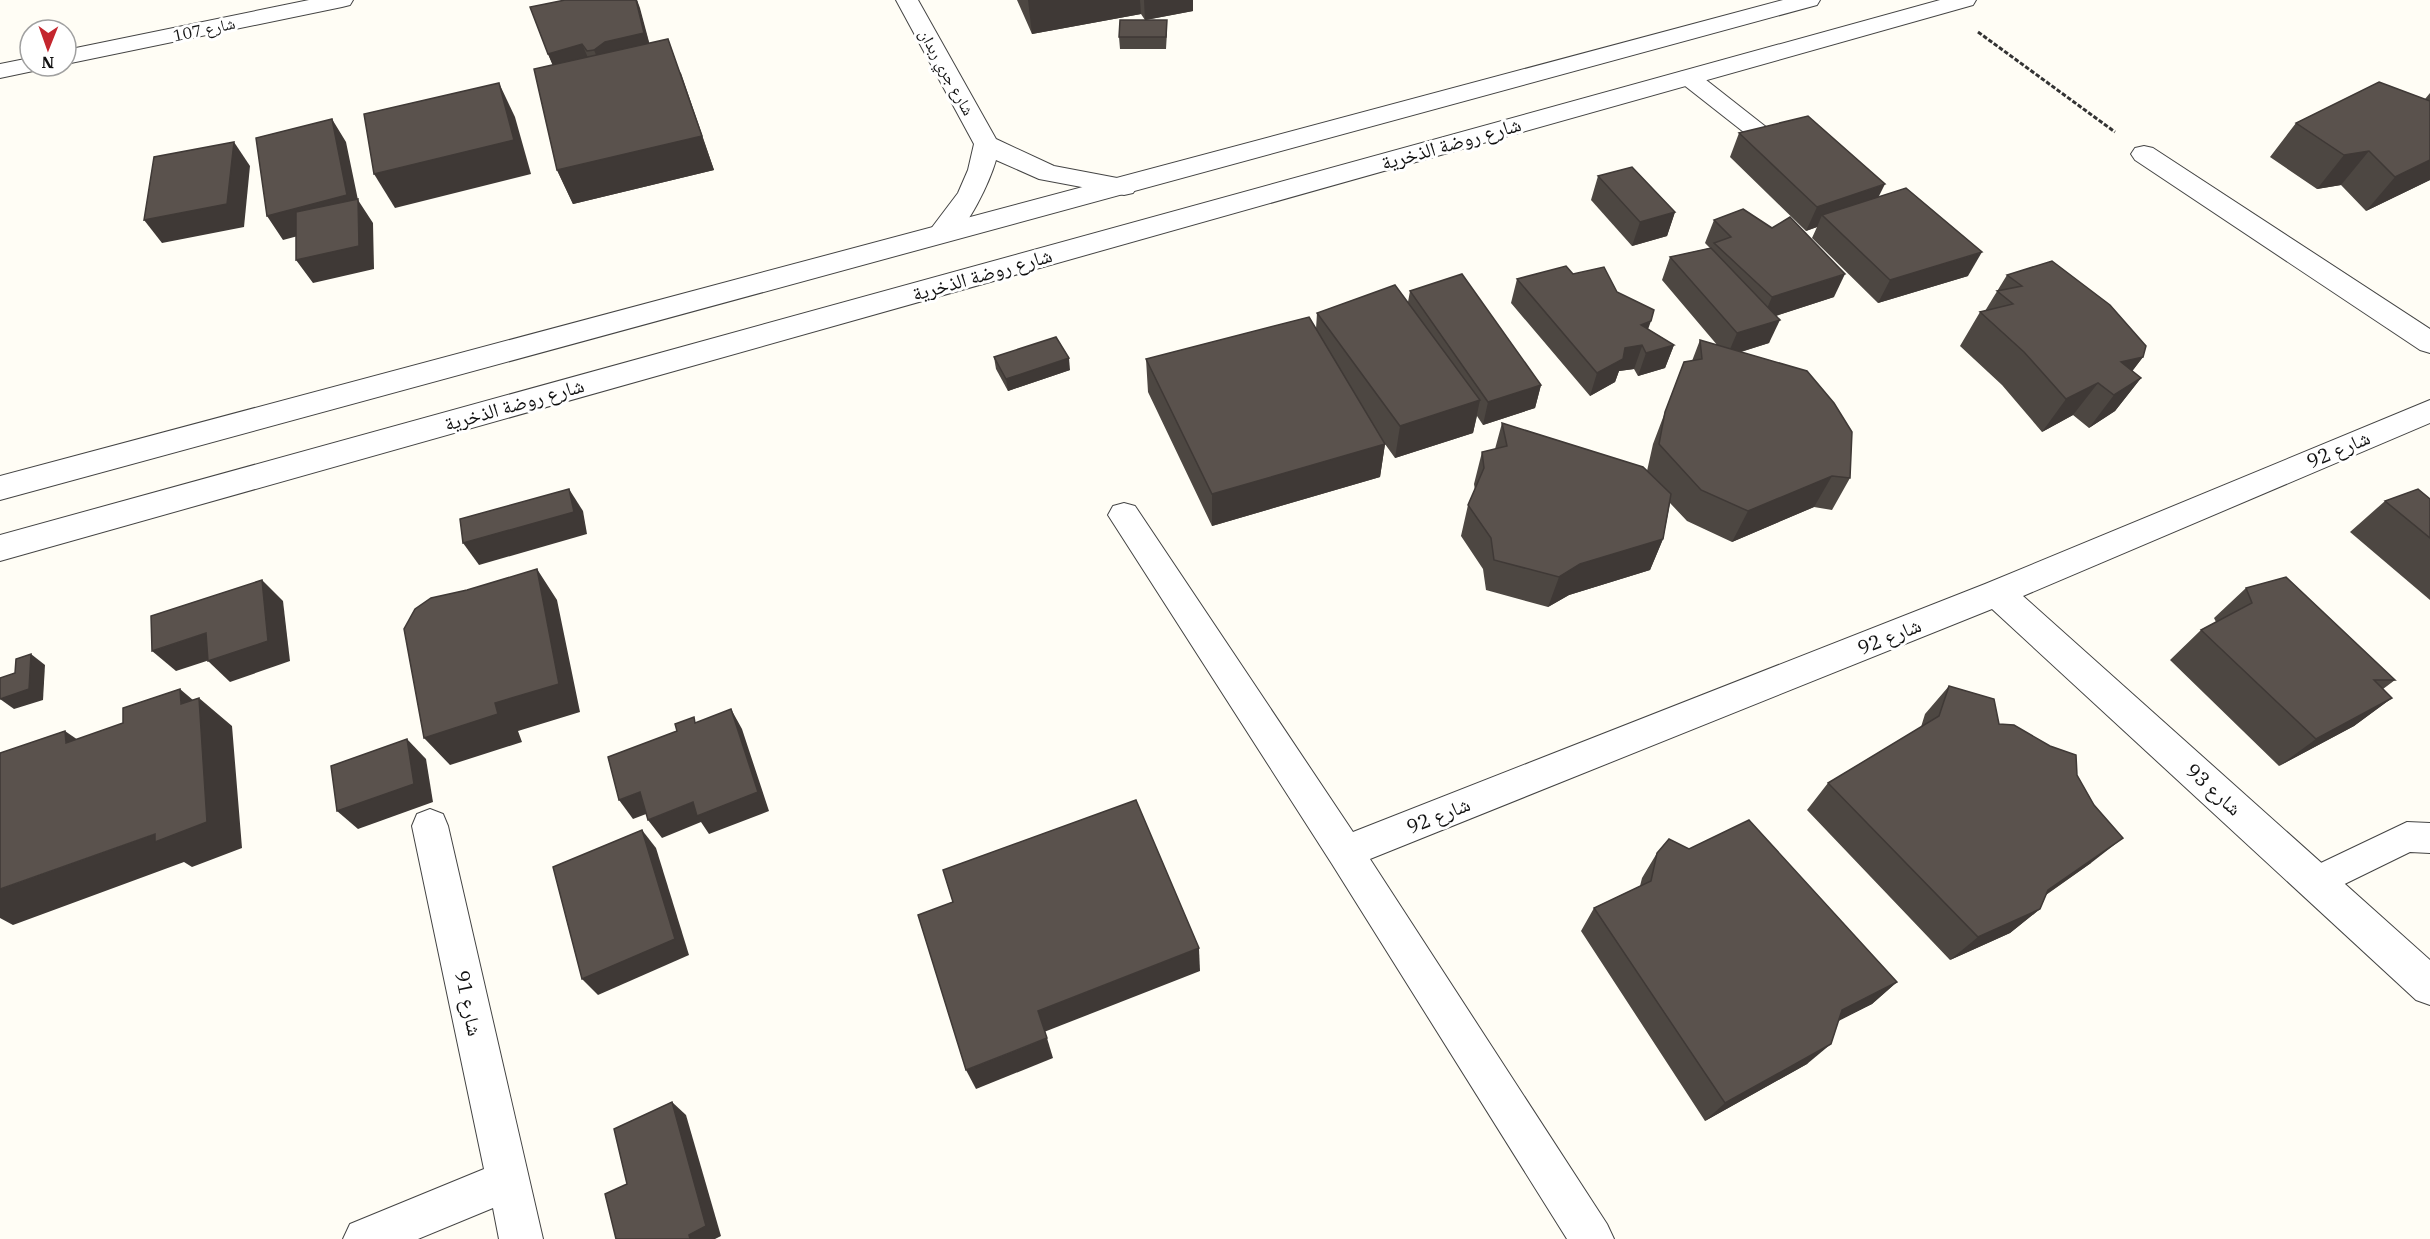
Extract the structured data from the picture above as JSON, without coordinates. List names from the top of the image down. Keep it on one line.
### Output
{"streets":{"street":["شارع 107","شارع جري ربدان","شارع روضة الذخرية","شارع 92","شارع 93","شارع 91"]},"crossings":[["شارع 92","شارع 93"]],"north":"bottom"}
